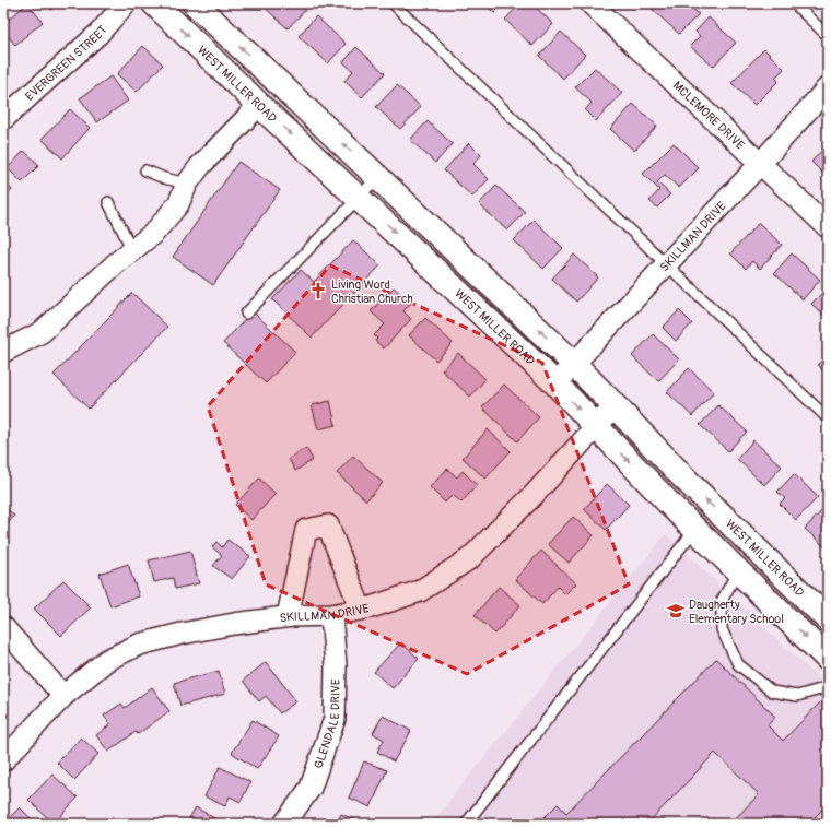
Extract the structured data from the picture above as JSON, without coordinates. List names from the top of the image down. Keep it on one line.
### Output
{"streets":{"main road":["WEST MILLER ROAD"],"street":["EVERGREEN STREET","MCLEMORE DRIVE","SKILLMAN DRIVE","GLENDALE DRIVE"]},"crossings":[["WEST MILLER ROAD","SKILLMAN DRIVE"],["MCLEMORE DRIVE","SKILLMAN DRIVE"],["SKILLMAN DRIVE","GLENDALE DRIVE"]],"places":{"church":["Living Word Christian Church"],"school or university":["Daugherty Elementary School"]}}
